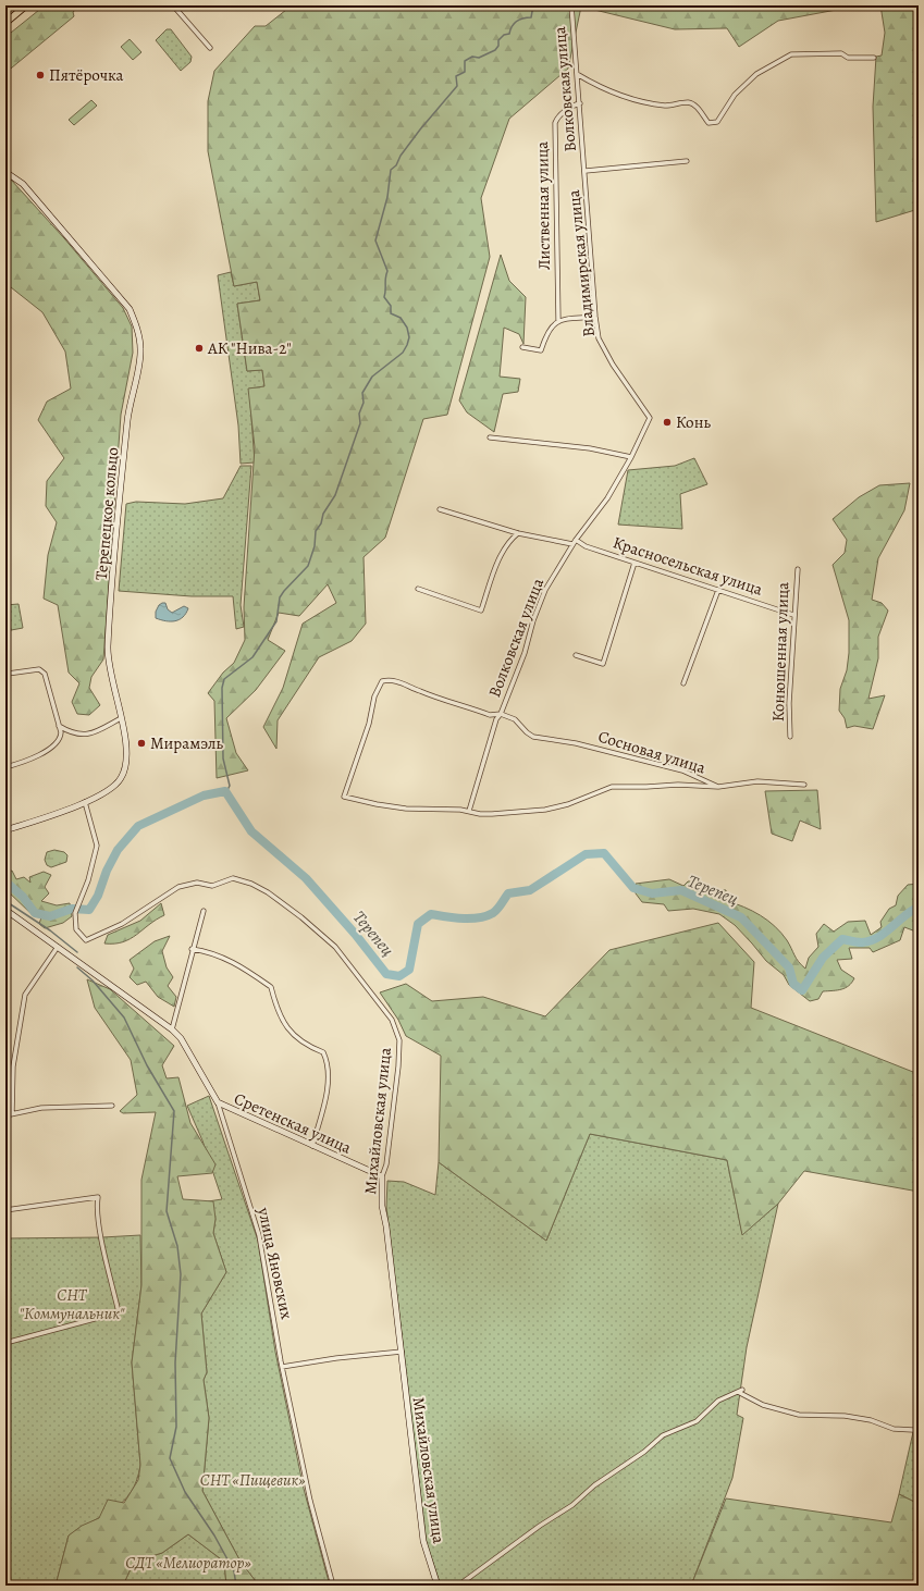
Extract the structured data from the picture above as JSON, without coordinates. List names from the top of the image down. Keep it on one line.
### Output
{"streets":{"street":["Волковская улица","Лиственная улица","Владимирская улица","Терепецкое кольцо","Красносельская улица","Конюшенная улица","Сосновая улица","Михайловская улица","Сретенская улица","улица Яновских"]},"crossings":[["Волковская улица","Лиственная улица"],["Волковская улица","Владимирская улица"],["Волковская улица","Красносельская улица"],["Волковская улица","Сосновая улица"],["Терепецкое кольцо","Михайловская улица"],["Красносельская улица","Конюшенная улица"],["Михайловская улица","Сретенская улица"],["Сретенская улица","улица Яновских"]],"water":["Терепец"],"parks":["СНТ \"Коммунальник\"","СНТ «Пищевик»","СДТ «Мелиоратор»"],"places":["Пятёрочка","АК \"Нива-2\"","Конь","Мирамэль"]}
